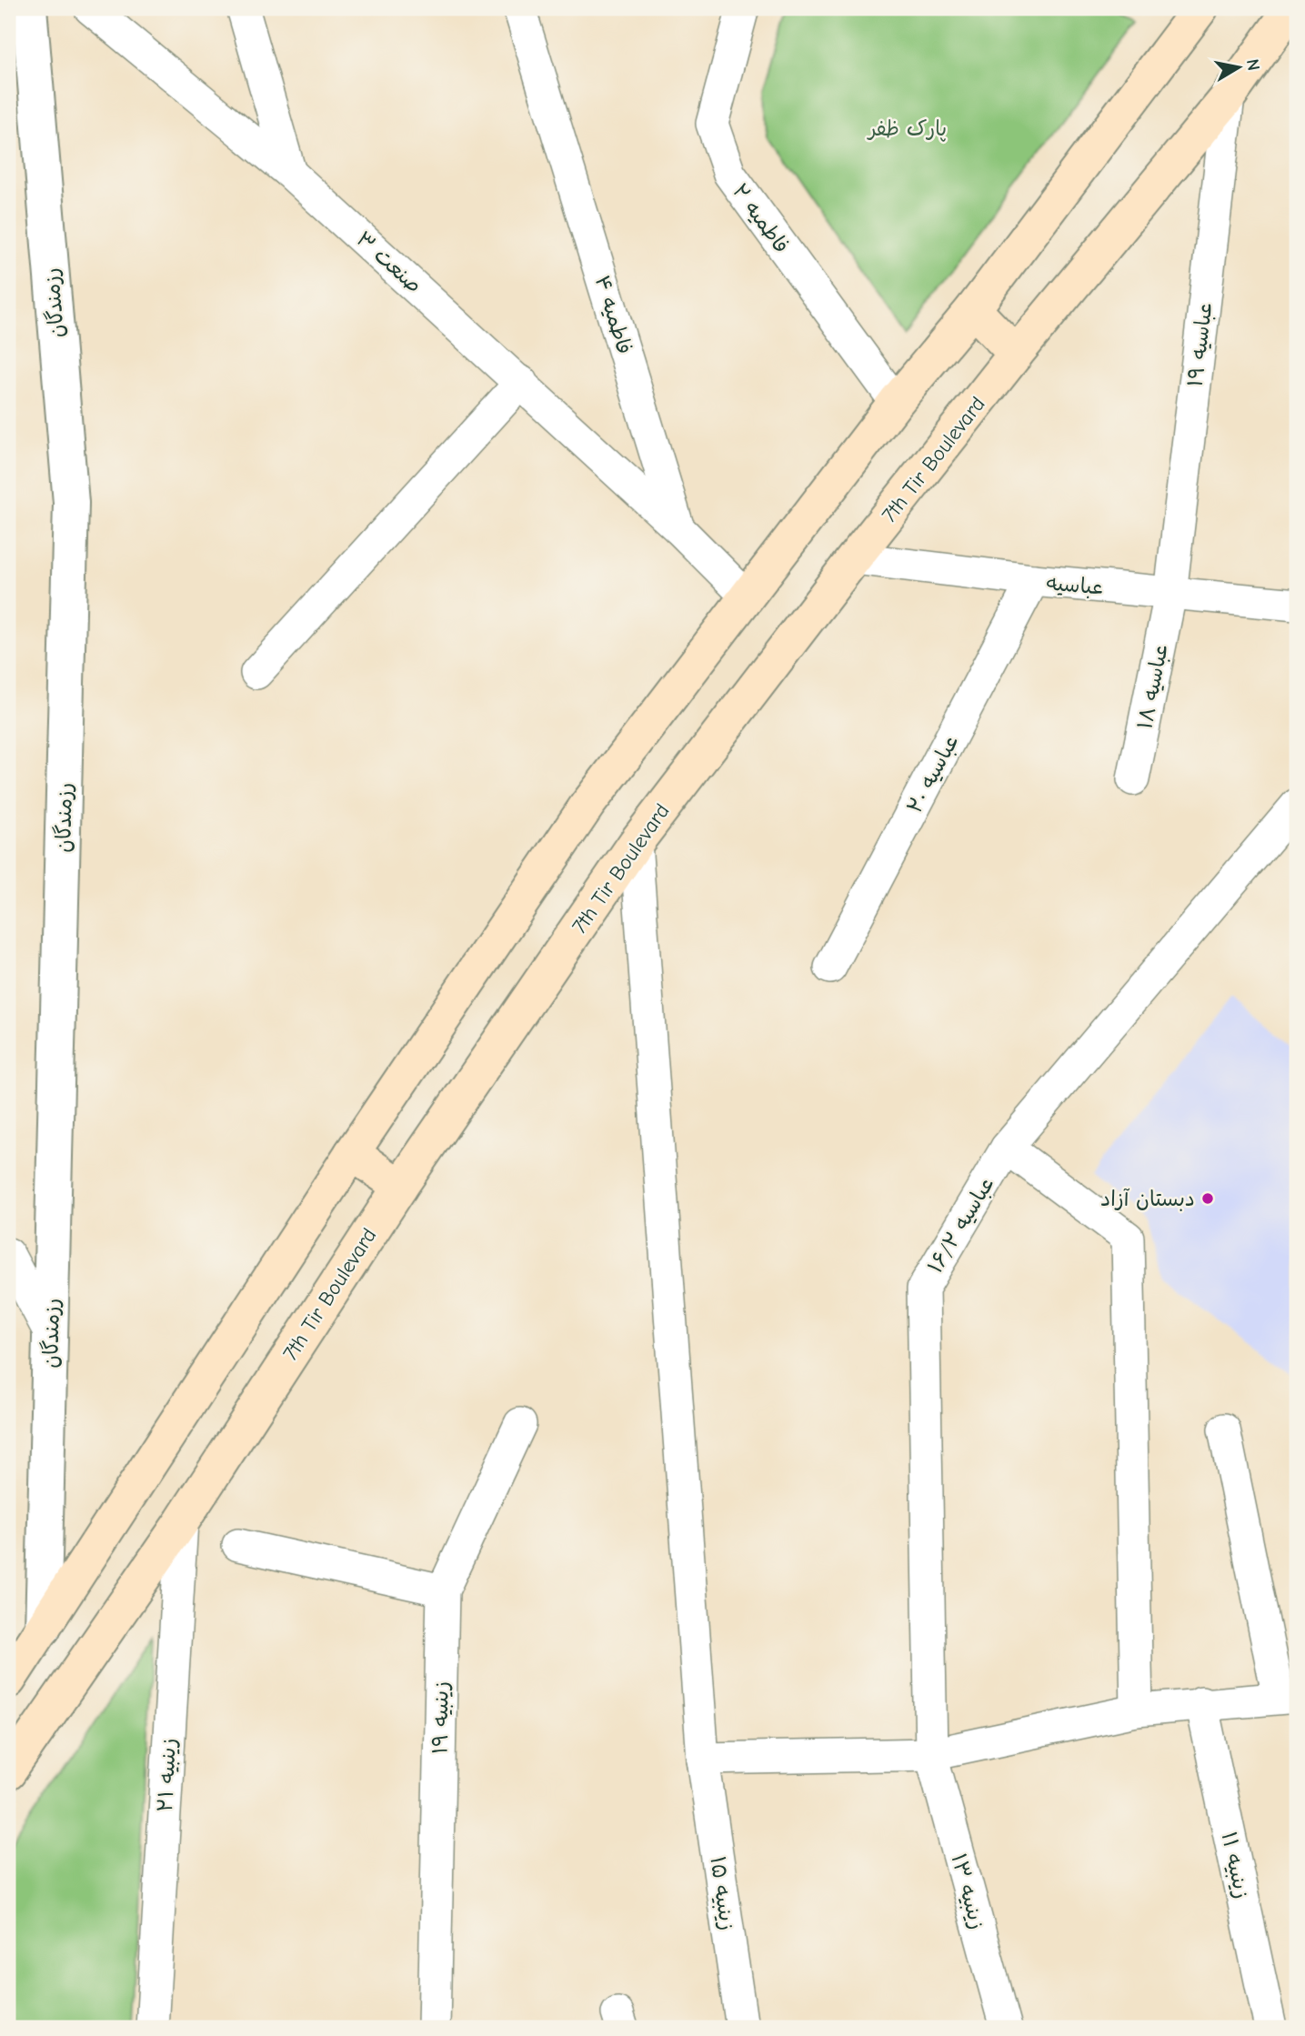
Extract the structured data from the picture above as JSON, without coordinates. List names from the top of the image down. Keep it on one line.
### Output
{"streets":{"main road":["7th Tir Boulevard"],"street":["فاطمیه ۲","صنعت ۳","رزمندگان","فاطمیه ۴","عباسیه ۱۹","عباسیه","عباسیه ۱۸","عباسیه ۲۰","عباسیه ۱۶/۲","زینبیه ۱۹","زینبیه ۲۱","زینبیه ۱۱","زینبیه ۱۳","زینبیه ۱۵"]},"crossings":[["صنعت ۳","فاطمیه ۴"],["عباسیه ۱۹","7th Tir Boulevard"],["عباسیه ۱۹","عباسیه"],["عباسیه ۱۹","عباسیه ۱۸"],["7th Tir Boulevard","عباسیه"],["7th Tir Boulevard","زینبیه ۲۱"],["7th Tir Boulevard","زینبیه ۱۵"],["عباسیه","عباسیه ۱۸"],["عباسیه","عباسیه ۲۰"],["عباسیه ۱۶/۲","زینبیه ۱۳"]],"parks":["پارک ظفر"],"places":["دبستان آزاد"],"north":"right"}
